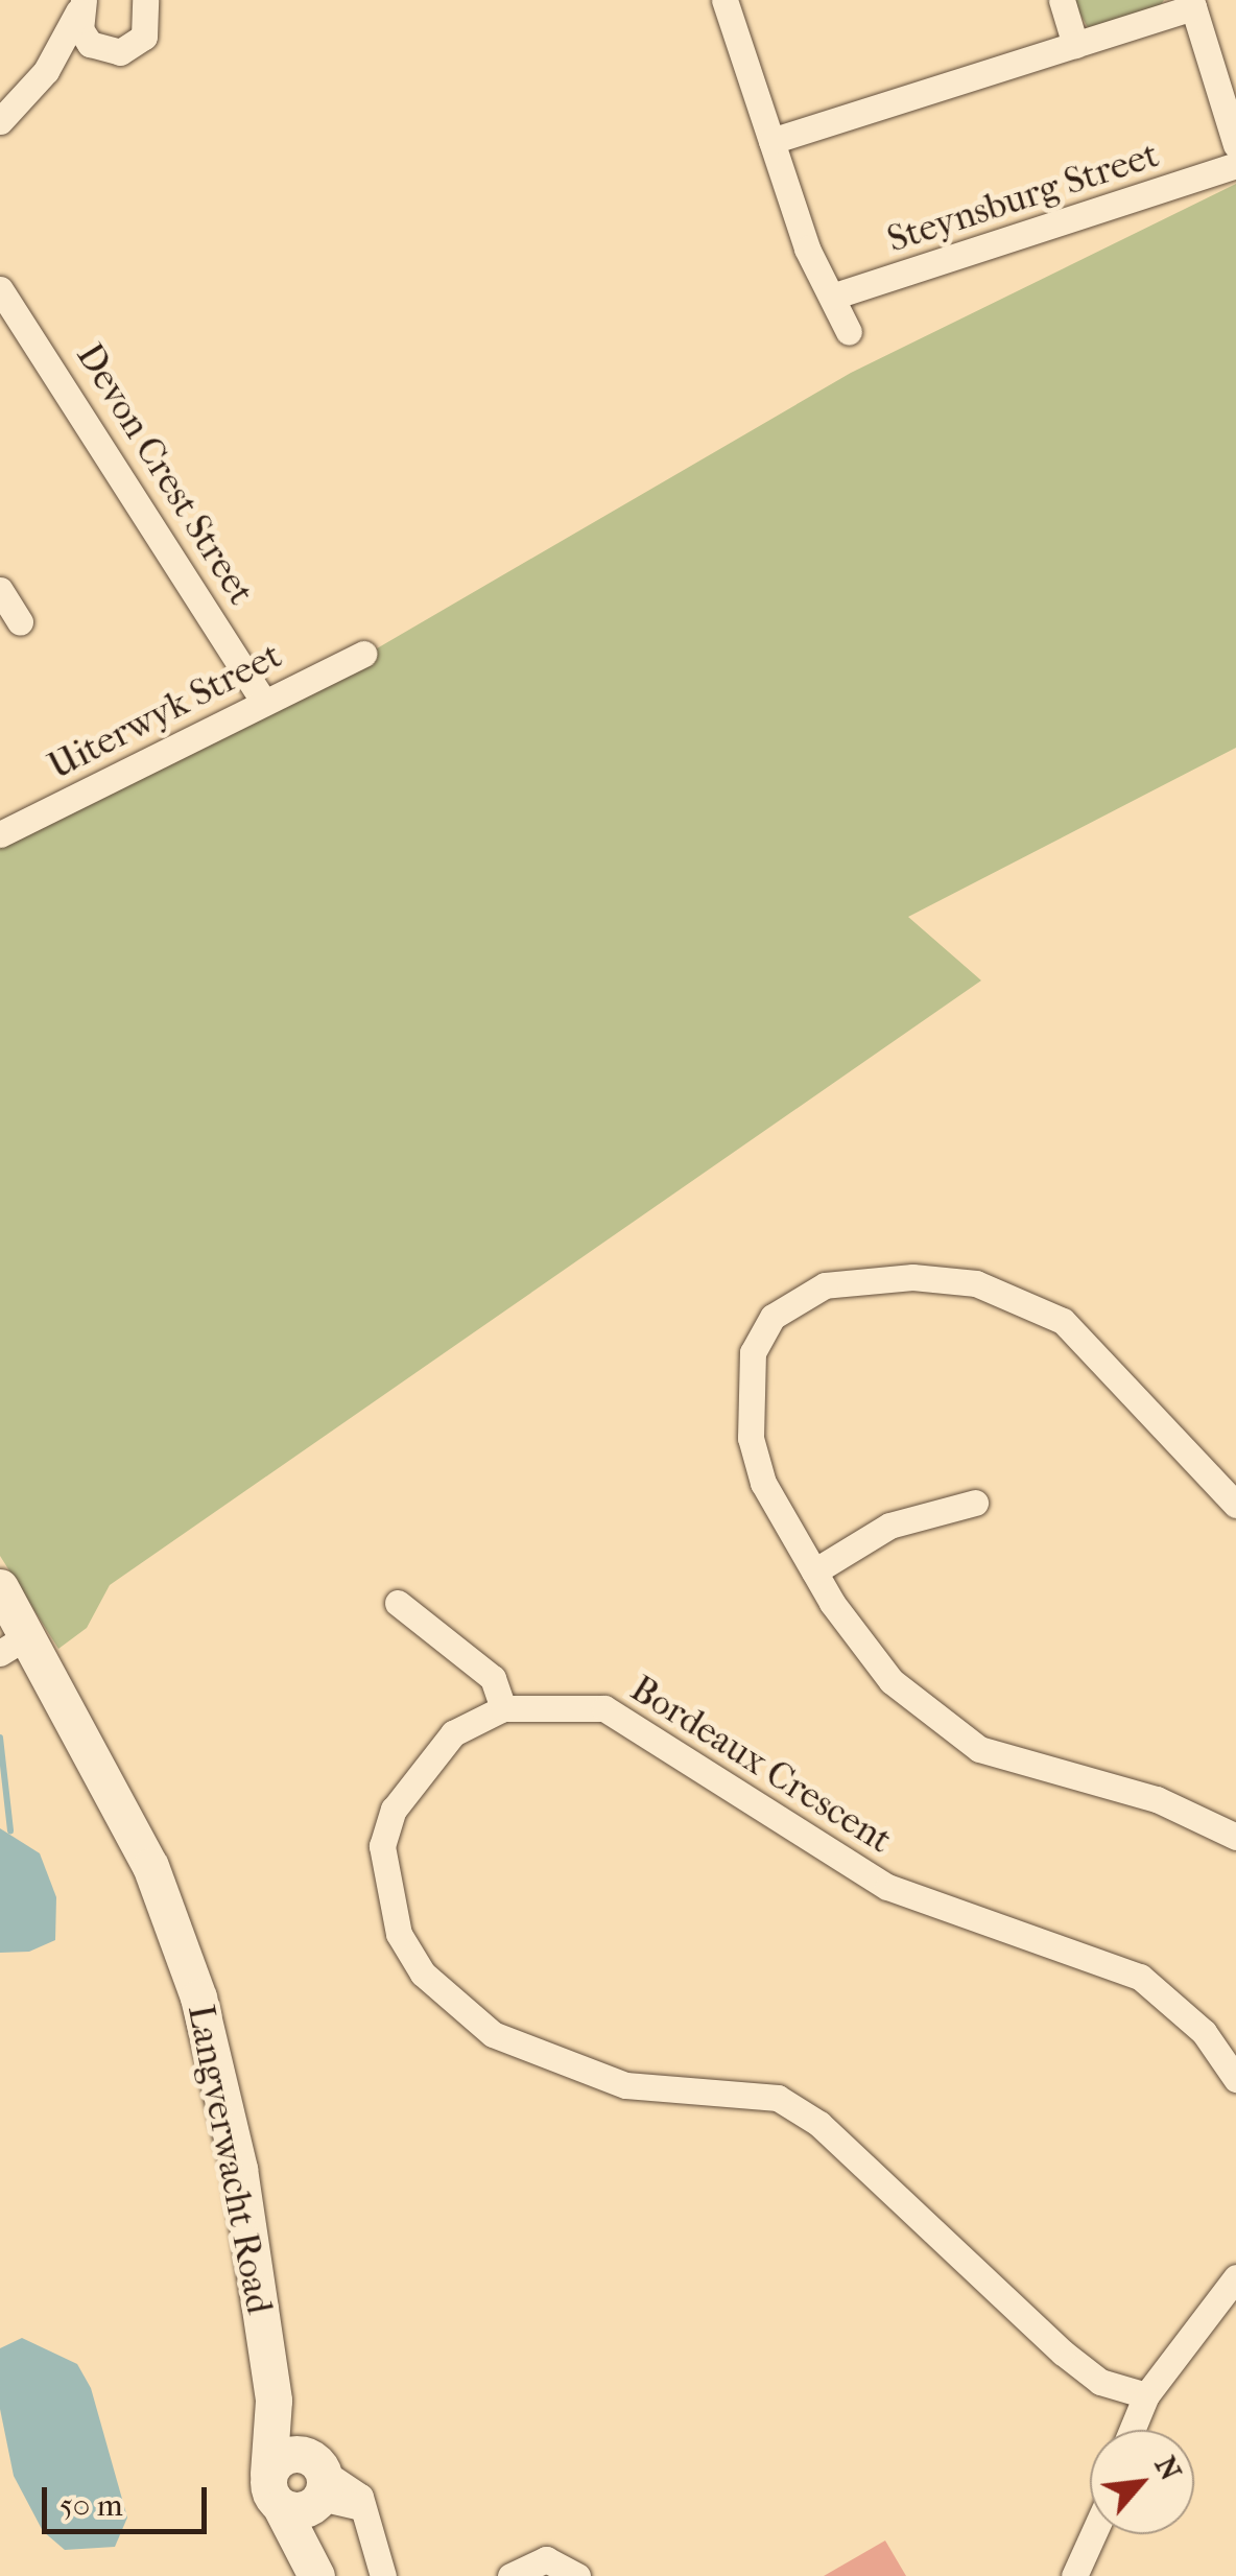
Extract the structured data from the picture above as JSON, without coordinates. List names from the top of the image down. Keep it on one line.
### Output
{"streets":{"street":["Steynsburg Street","Devon Crest Street","Uiterwyk Street","Bordeaux Crescent","Langverwacht Road"]},"crossings":[["Devon Crest Street","Uiterwyk Street"]],"scale_bar":"50 m","north":"top right"}
